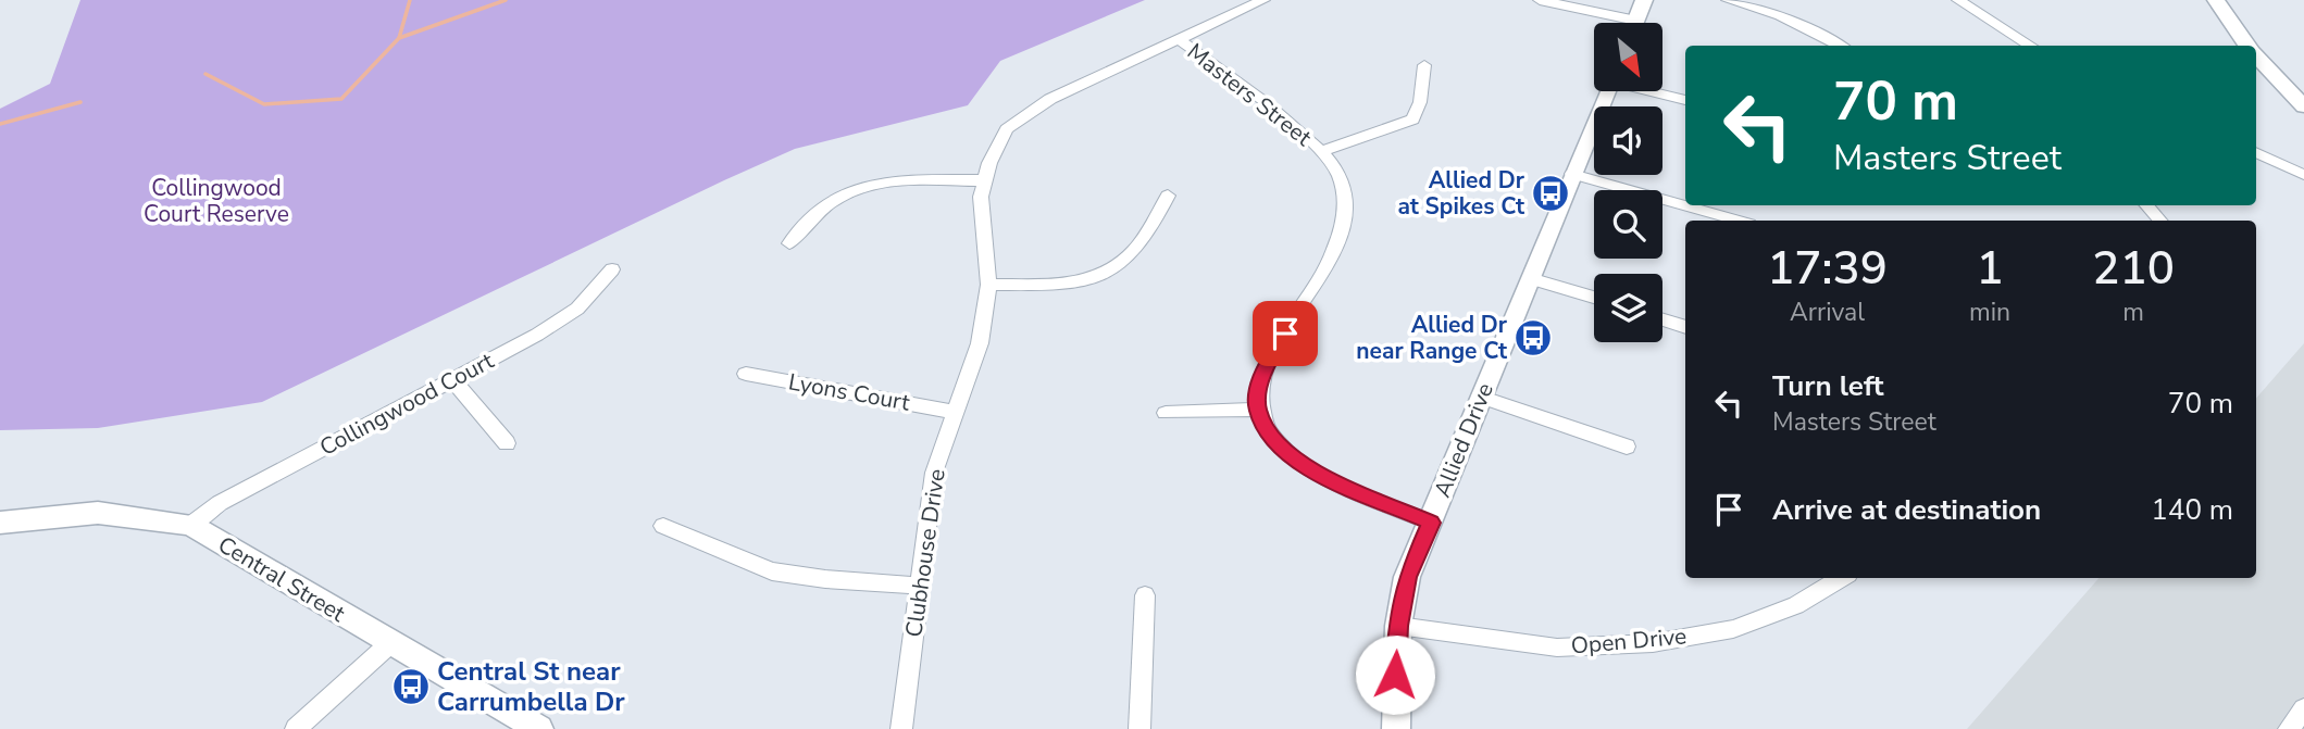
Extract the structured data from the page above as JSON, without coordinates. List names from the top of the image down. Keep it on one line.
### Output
{"streets":{"street":["Masters Street","Lyons Court","Collingwood Court","Allied Drive","Clubhouse Drive","Central Street","Open Drive"]},"crossings":[["Masters Street","Clubhouse Drive"],["Lyons Court","Clubhouse Drive"],["Collingwood Court","Central Street"],["Allied Drive","Open Drive"]],"parks":["Collingwood Court Reserve"],"places":{"bus stop":["Allied Dr at Spikes Ct","Allied Dr near Range Ct","Central St near Carrumbella Dr"]},"north":"bottom right","page":{"turn":["70 m","Masters Street"],"eta":["17:39","Arrival","1","min","210","m"],"list":[{"name":"Turn left","note":"Masters Street","value":"70 m"},{"name":"Arrive at destination","value":"140 m"}]}}
